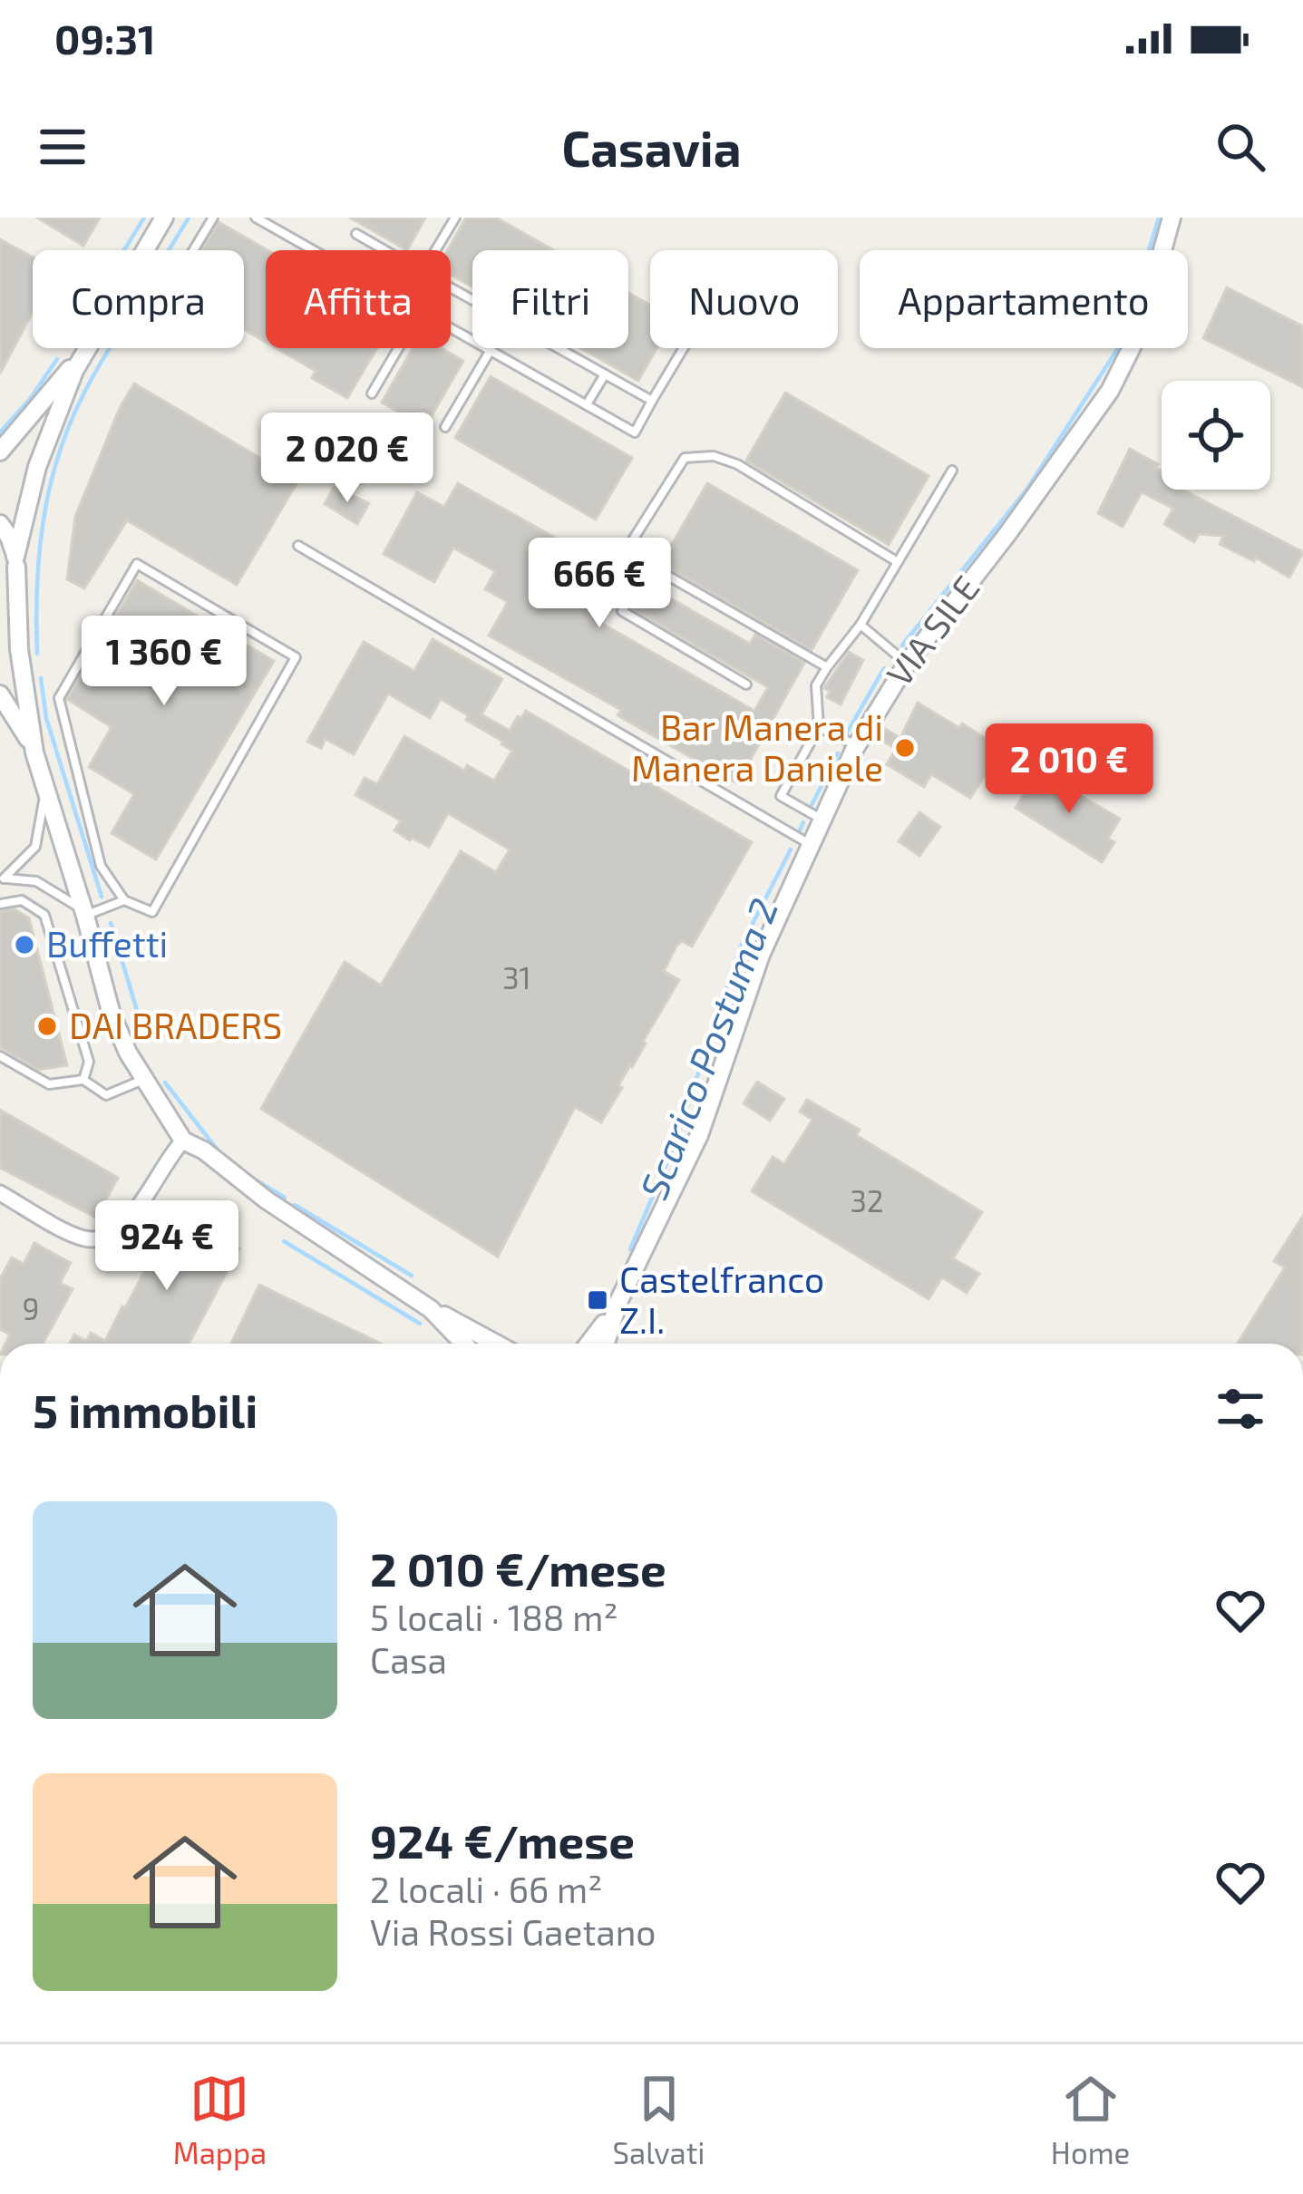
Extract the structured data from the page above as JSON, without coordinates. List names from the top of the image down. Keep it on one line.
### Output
{"streets":{"street":["VIA SILE"]},"water":["Scarico Postuma 2"],"places":{"other":["Bar Manera di Manera Daniele","Buffetti","DAI BRADERS"],"transit":["Castelfranco Z.I."]},"house_numbers":["31","32","9"],"page":{"status":"09:31","header":"Casavia","chip":["Compra","Affitta","Filtri","Nuovo","Appartamento"],"price":["2 020 €","666 €","1 360 €","2 010 €","924 €"],"heading":"5 immobili","list":[{"name":"2 010 €/mese","note":"5 locali · 188 m² · Casa"},{"name":"924 €/mese","note":"2 locali · 66 m² · Via Rossi Gaetano"}],"tabs":["Mappa","Salvati","Home"]}}
